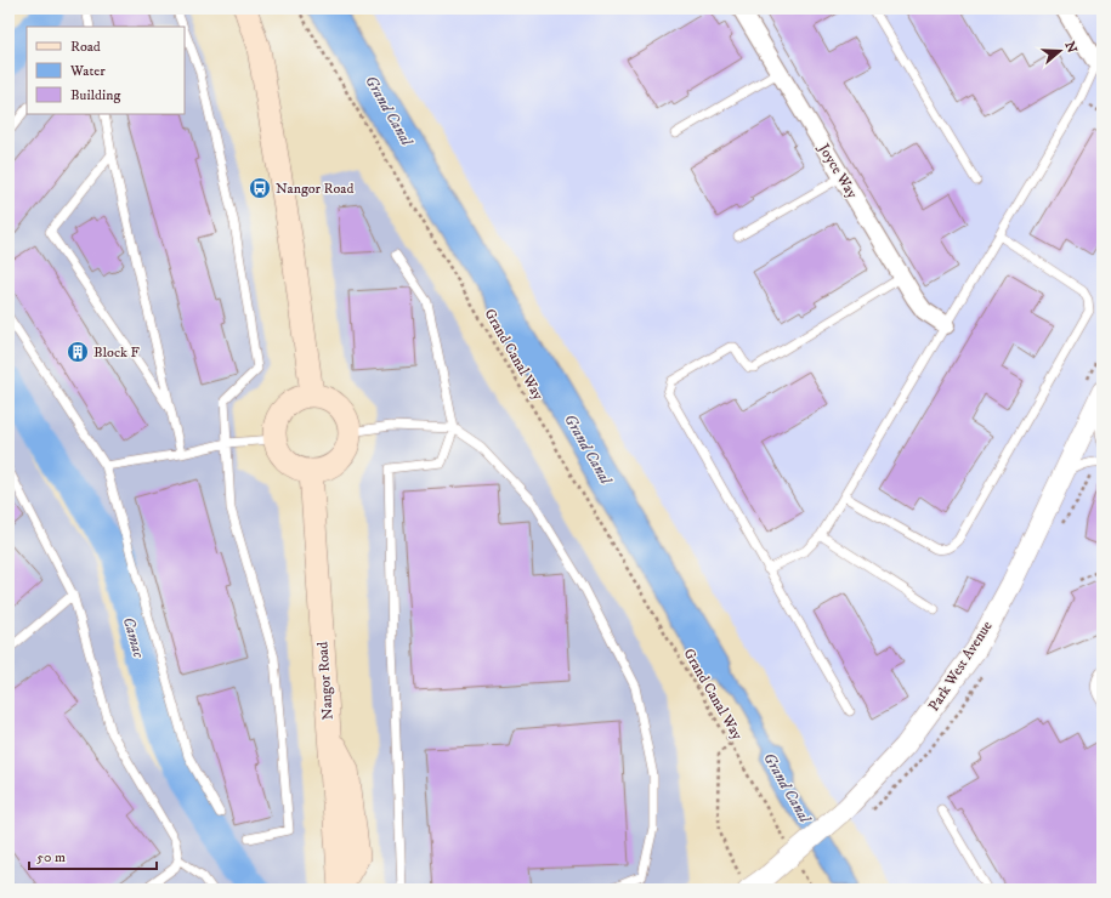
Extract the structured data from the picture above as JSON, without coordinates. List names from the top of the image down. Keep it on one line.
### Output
{"streets":{"main road":["Nangor Road"],"street":["Joyce Way","Park West Avenue"],"path":["Grand Canal Way"]},"water":["Grand Canal","Camac"],"places":{"bus stop":["Nangor Road"],"building":["Block F"]},"legend":["Road","Water","Building"],"scale_bar":"50 m","north":"right"}
